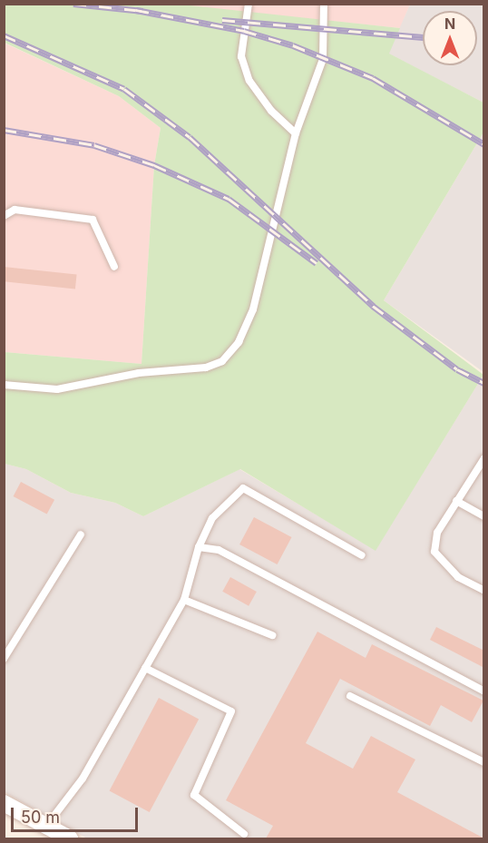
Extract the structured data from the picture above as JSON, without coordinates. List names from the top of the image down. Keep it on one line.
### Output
{"scale_bar":"50 m","north":"top"}
